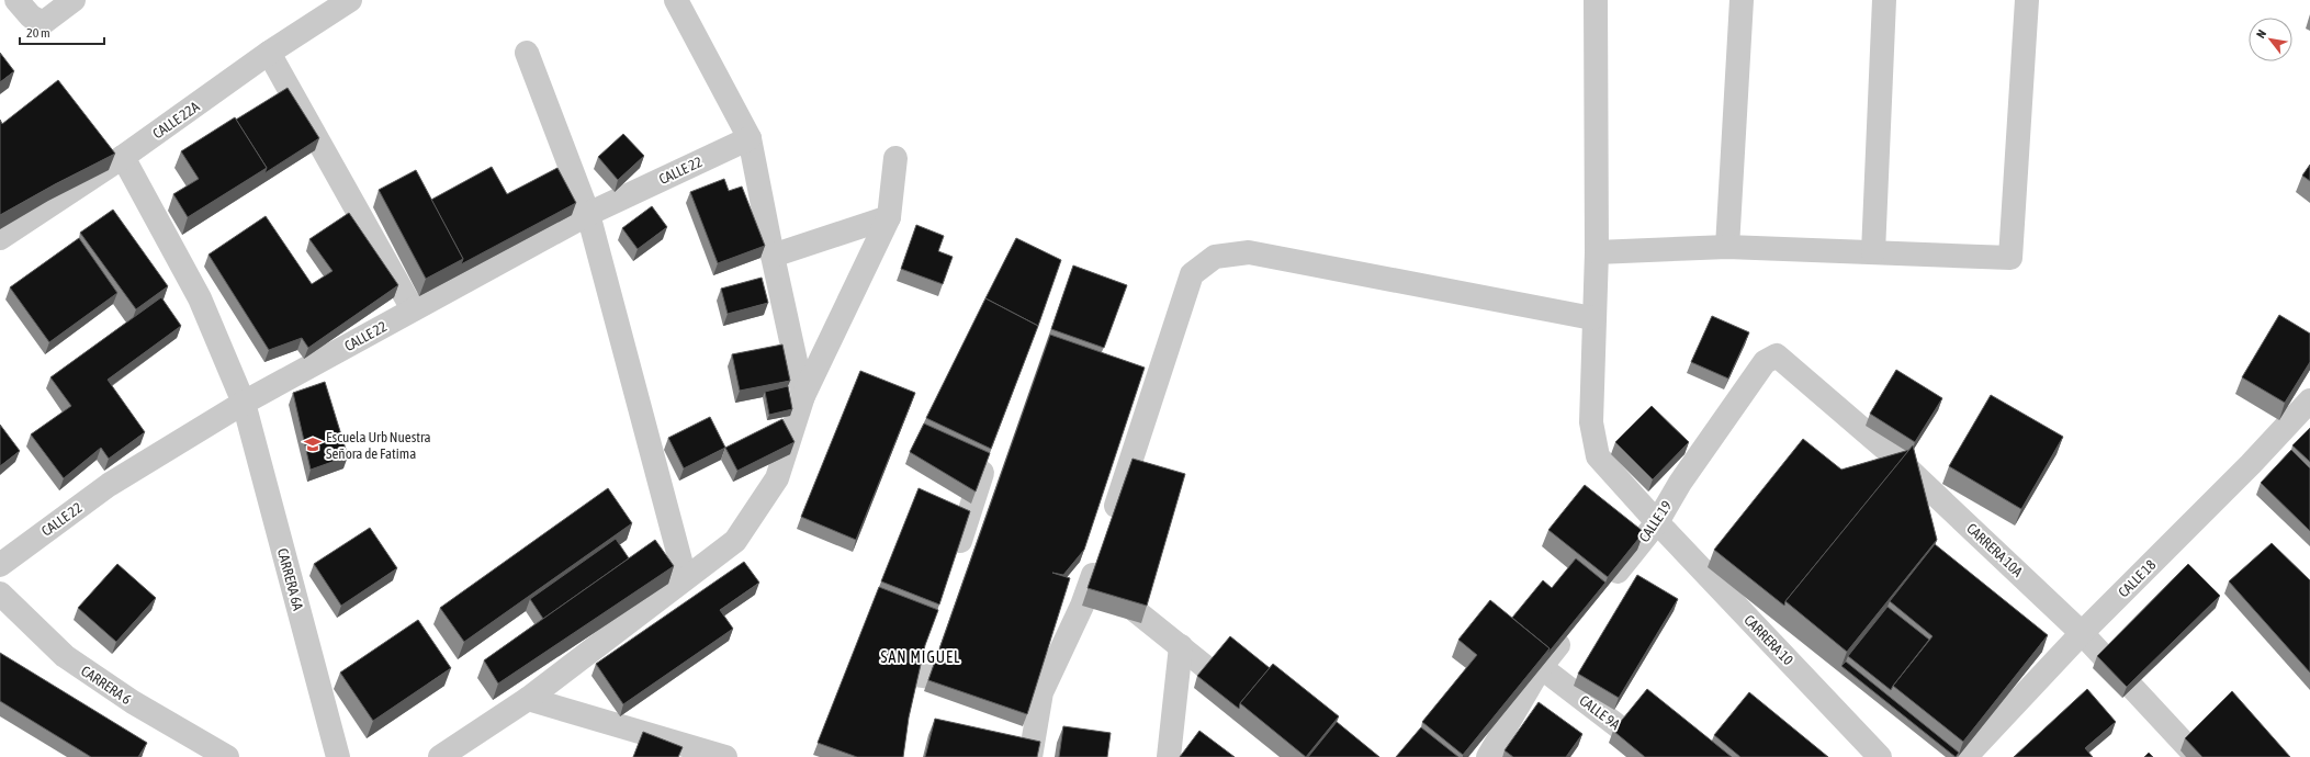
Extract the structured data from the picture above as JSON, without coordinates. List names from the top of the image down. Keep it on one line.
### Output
{"streets":{"street":["CALLE 22A","CALLE 22","CALLE 19","CARRERA 10A","CALLE 18","CARRERA 6A","CARRERA 10","CARRERA 6","CALLE 9A"]},"crossings":[["CALLE 22A","CARRERA 6A"],["CALLE 22","CARRERA 6A"],["CALLE 19","CARRERA 10A"],["CALLE 19","CARRERA 10"],["CARRERA 10A","CALLE 18"]],"districts":["SAN MIGUEL"],"places":{"school or university":["Escuela Urb Nuestra Señora de Fatima"]},"scale_bar":"20 m","north":"top left"}
